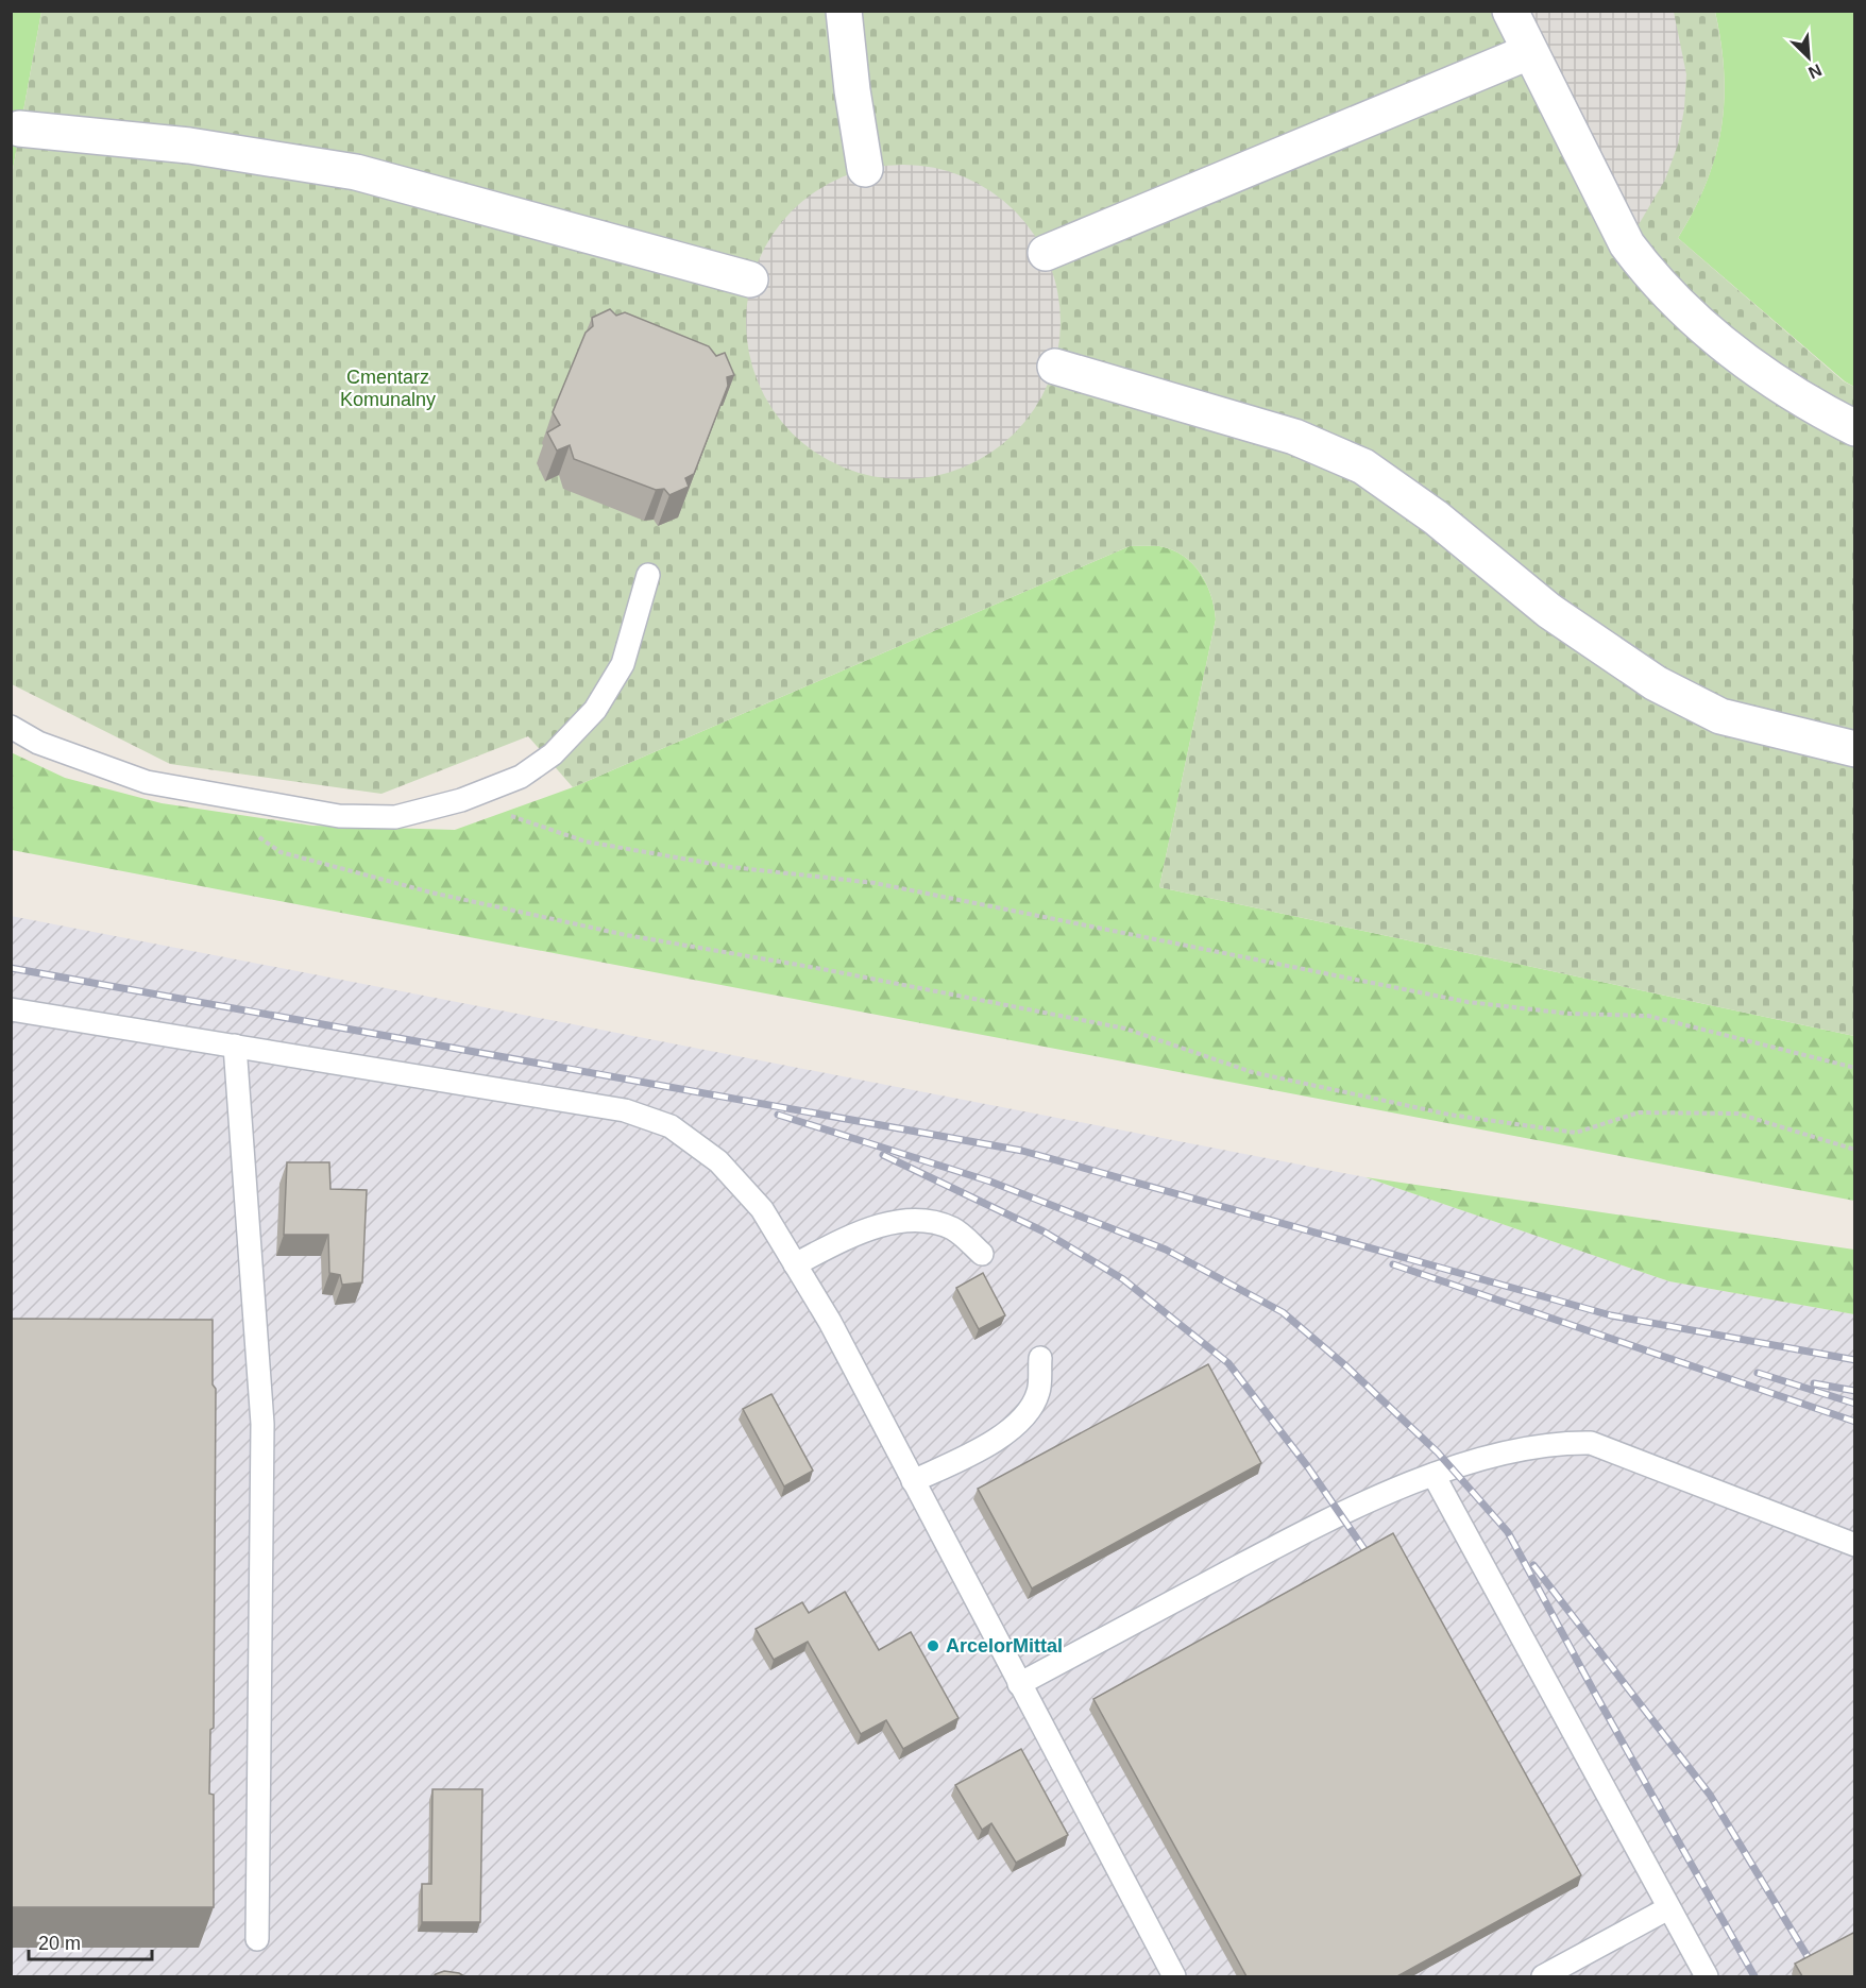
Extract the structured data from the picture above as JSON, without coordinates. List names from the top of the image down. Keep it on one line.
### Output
{"parks":["Cmentarz Komunalny"],"places":["ArcelorMittal"],"scale_bar":"20 m","north":"bottom right"}
